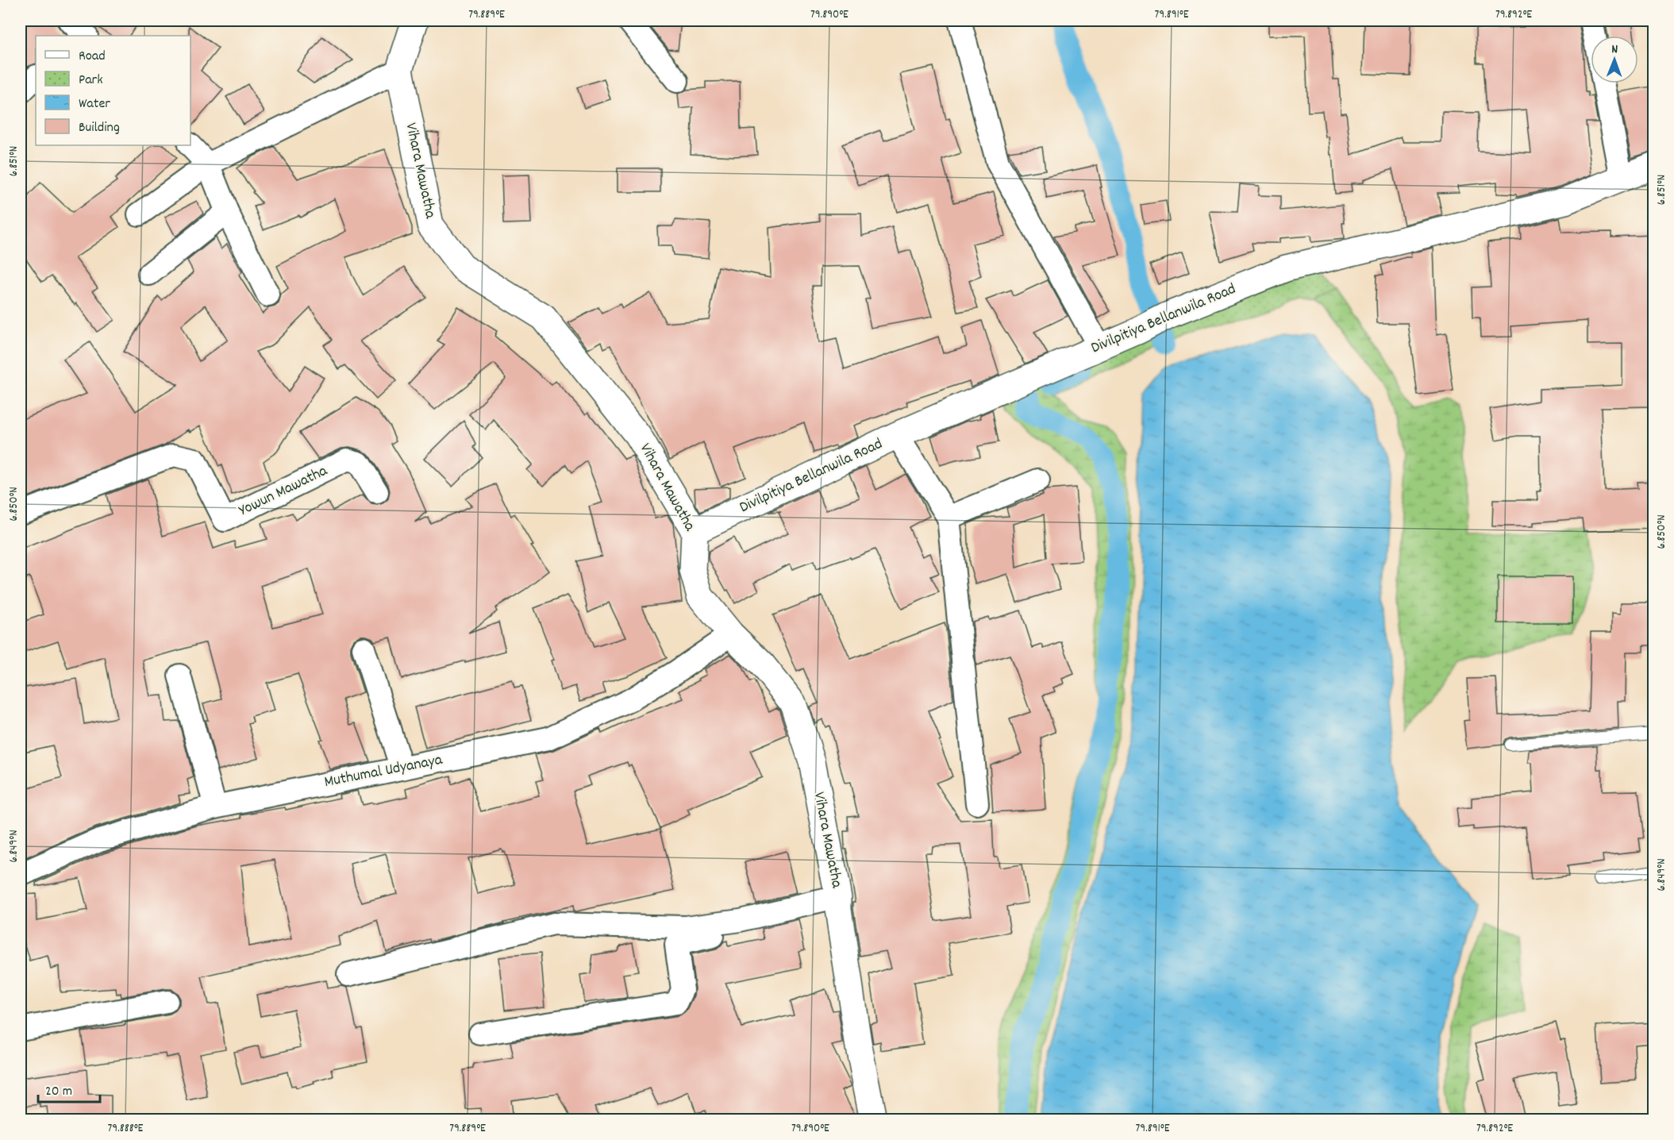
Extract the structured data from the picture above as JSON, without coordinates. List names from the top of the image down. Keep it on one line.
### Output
{"streets":{"street":["Vihara Mawatha","Divilpitiya Bellanwila Road","Yowun Mawatha","Muthumal Udyanaya"]},"crossings":[["Vihara Mawatha","Divilpitiya Bellanwila Road"],["Vihara Mawatha","Muthumal Udyanaya"]],"legend":["Road","Park","Water","Building"],"scale_bar":"20 m","north":"top","coordinates":["79.889°E","79.890°E","79.891°E","79.892°E","6.851°N","6.850°N","6.849°N","79.888°E"]}
